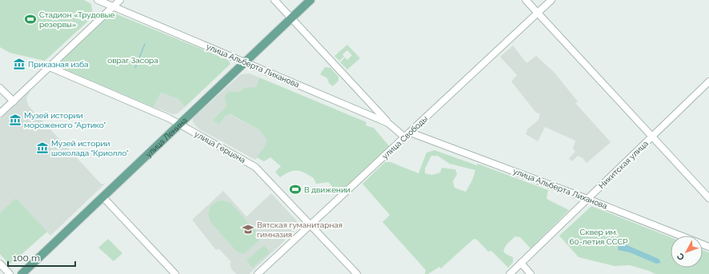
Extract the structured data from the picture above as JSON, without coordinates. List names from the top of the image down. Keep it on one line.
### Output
{"streets":{"main road":["улица Ленина"],"street":["улица Альберта Лиханова","улица Свободы","улица Герцена","Никитская улица"]},"crossings":[["улица Альберта Лиханова","улица Ленина"],["улица Альберта Лиханова","улица Свободы"],["улица Альберта Лиханова","Никитская улица"],["улица Ленина","улица Герцена"],["улица Свободы","улица Герцена"]],"parks":["овраг Засора","Сквер им. 60-летия СССР"],"places":{"sports":["Стадион «Трудовые резервы»","В движении"],"museum":["Приказная изба","Музей истории мороженого \"Артико\"","Музей истории шоколада \"Криолло\""],"school or university":["Вятская гуманитарная гимназия"]},"scale_bar":"100 m","north":"bottom left"}
